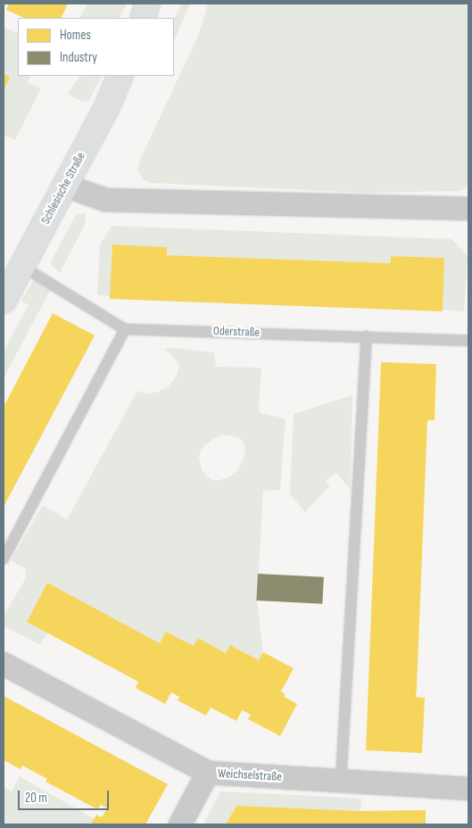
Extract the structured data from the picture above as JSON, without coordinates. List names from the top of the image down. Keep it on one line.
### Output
{"streets":{"street":["Schlesische Straße","Weichselstraße"],"lane":["Oderstraße"]},"crossings":[["Schlesische Straße","Oderstraße"]],"legend":["Homes","Industry"],"scale_bar":"20 m"}
